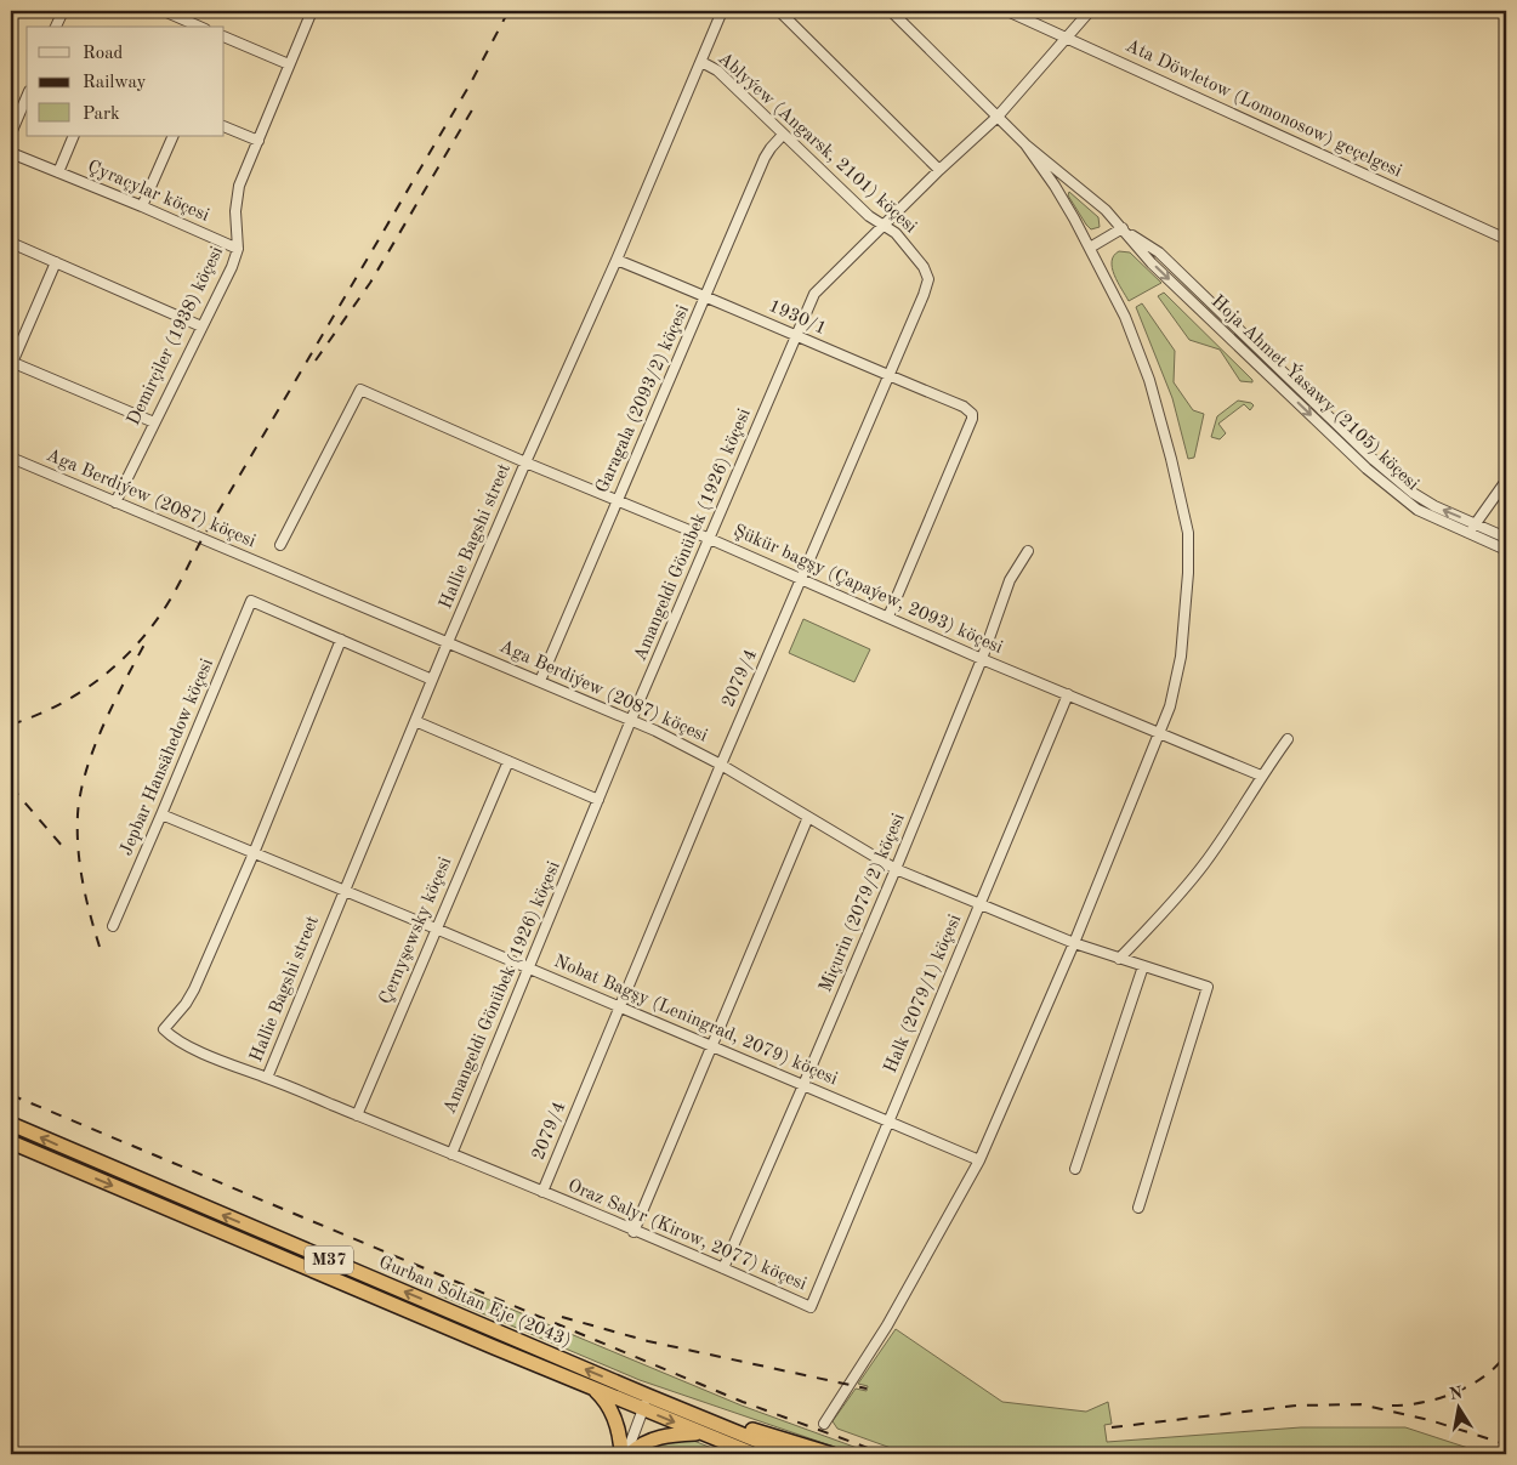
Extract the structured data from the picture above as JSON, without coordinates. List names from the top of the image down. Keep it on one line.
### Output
{"streets":{"highway":["M37","Gurban Soltan Eje (2043)"],"street":["Ata Döwletow (Lomonosow) geçelgesi","Ablyýew (Angarsk, 2101) köçesi","Çyraçylar köçesi","1930/1","Demirçiler (1938) köçesi","Hoja Ahmet Ýasawy (2105) köçesi","Garagala (2093/2) köçesi","Aga Berdiýew (2087) köçesi","Amangeldi Gönübek (1926) köçesi","Hallie Bagshi street","Şükür bagşy (Çapaýew, 2093) köçesi","2079/4","Jepbar Hansähedow köçesi","Miçurin (2079/2) köçesi","Çernyşewsky köçesi","Halk (2079/1) köçesi","Nobat Bagşy (Leningrad, 2079) köçesi","Oraz Salyr (Kirow, 2077) köçesi"]},"crossings":[["Ata Döwletow (Lomonosow) geçelgesi","Amangeldi Gönübek (1926) köçesi"],["Ablyýew (Angarsk, 2101) köçesi","Garagala (2093/2) köçesi"],["Ablyýew (Angarsk, 2101) köçesi","Amangeldi Gönübek (1926) köçesi"],["Ablyýew (Angarsk, 2101) köçesi","Hallie Bagshi street"],["Ablyýew (Angarsk, 2101) köçesi","2079/4"],["Çyraçylar köçesi","Demirçiler (1938) köçesi"],["1930/1","Garagala (2093/2) köçesi"],["1930/1","Amangeldi Gönübek (1926) köçesi"],["1930/1","Hallie Bagshi street"],["1930/1","Şükür bagşy (Çapaýew, 2093) köçesi"],["1930/1","2079/4"],["Demirçiler (1938) köçesi","Aga Berdiýew (2087) köçesi"],["Hoja Ahmet Ýasawy (2105) köçesi","Aga Berdiýew (2087) köçesi"],["Hoja Ahmet Ýasawy (2105) köçesi","Amangeldi Gönübek (1926) köçesi"],["Hoja Ahmet Ýasawy (2105) köçesi","Şükür bagşy (Çapaýew, 2093) köçesi"],["Hoja Ahmet Ýasawy (2105) köçesi","Nobat Bagşy (Leningrad, 2079) köçesi"],["Garagala (2093/2) köçesi","Aga Berdiýew (2087) köçesi"],["Garagala (2093/2) köçesi","Şükür bagşy (Çapaýew, 2093) köçesi"],["Aga Berdiýew (2087) köçesi","Amangeldi Gönübek (1926) köçesi"],["Aga Berdiýew (2087) köçesi","Hallie Bagshi street"],["Aga Berdiýew (2087) köçesi","2079/4"],["Aga Berdiýew (2087) köçesi","Miçurin (2079/2) köçesi"],["Aga Berdiýew (2087) köçesi","Halk (2079/1) köçesi"],["Amangeldi Gönübek (1926) köçesi","Şükür bagşy (Çapaýew, 2093) köçesi"],["Amangeldi Gönübek (1926) köçesi","Nobat Bagşy (Leningrad, 2079) köçesi"],["Amangeldi Gönübek (1926) köçesi","Oraz Salyr (Kirow, 2077) köçesi"],["Hallie Bagshi street","Şükür bagşy (Çapaýew, 2093) köçesi"],["Hallie Bagshi street","Nobat Bagşy (Leningrad, 2079) köçesi"],["Hallie Bagshi street","Oraz Salyr (Kirow, 2077) köçesi"],["Şükür bagşy (Çapaýew, 2093) köçesi","2079/4"],["Şükür bagşy (Çapaýew, 2093) köçesi","Miçurin (2079/2) köçesi"],["Şükür bagşy (Çapaýew, 2093) köçesi","Halk (2079/1) köçesi"],["2079/4","Nobat Bagşy (Leningrad, 2079) köçesi"],["2079/4","Oraz Salyr (Kirow, 2077) köçesi"],["Jepbar Hansähedow köçesi","Nobat Bagşy (Leningrad, 2079) köçesi"],["Miçurin (2079/2) köçesi","Nobat Bagşy (Leningrad, 2079) köçesi"],["Miçurin (2079/2) köçesi","Oraz Salyr (Kirow, 2077) köçesi"],["Çernyşewsky köçesi","Nobat Bagşy (Leningrad, 2079) köçesi"],["Çernyşewsky köçesi","Oraz Salyr (Kirow, 2077) köçesi"],["Halk (2079/1) köçesi","Nobat Bagşy (Leningrad, 2079) köçesi"],["Halk (2079/1) köçesi","Oraz Salyr (Kirow, 2077) köçesi"],["Nobat Bagşy (Leningrad, 2079) köçesi","Oraz Salyr (Kirow, 2077) köçesi"]],"legend":["Road","Railway","Park"],"north":"top"}
